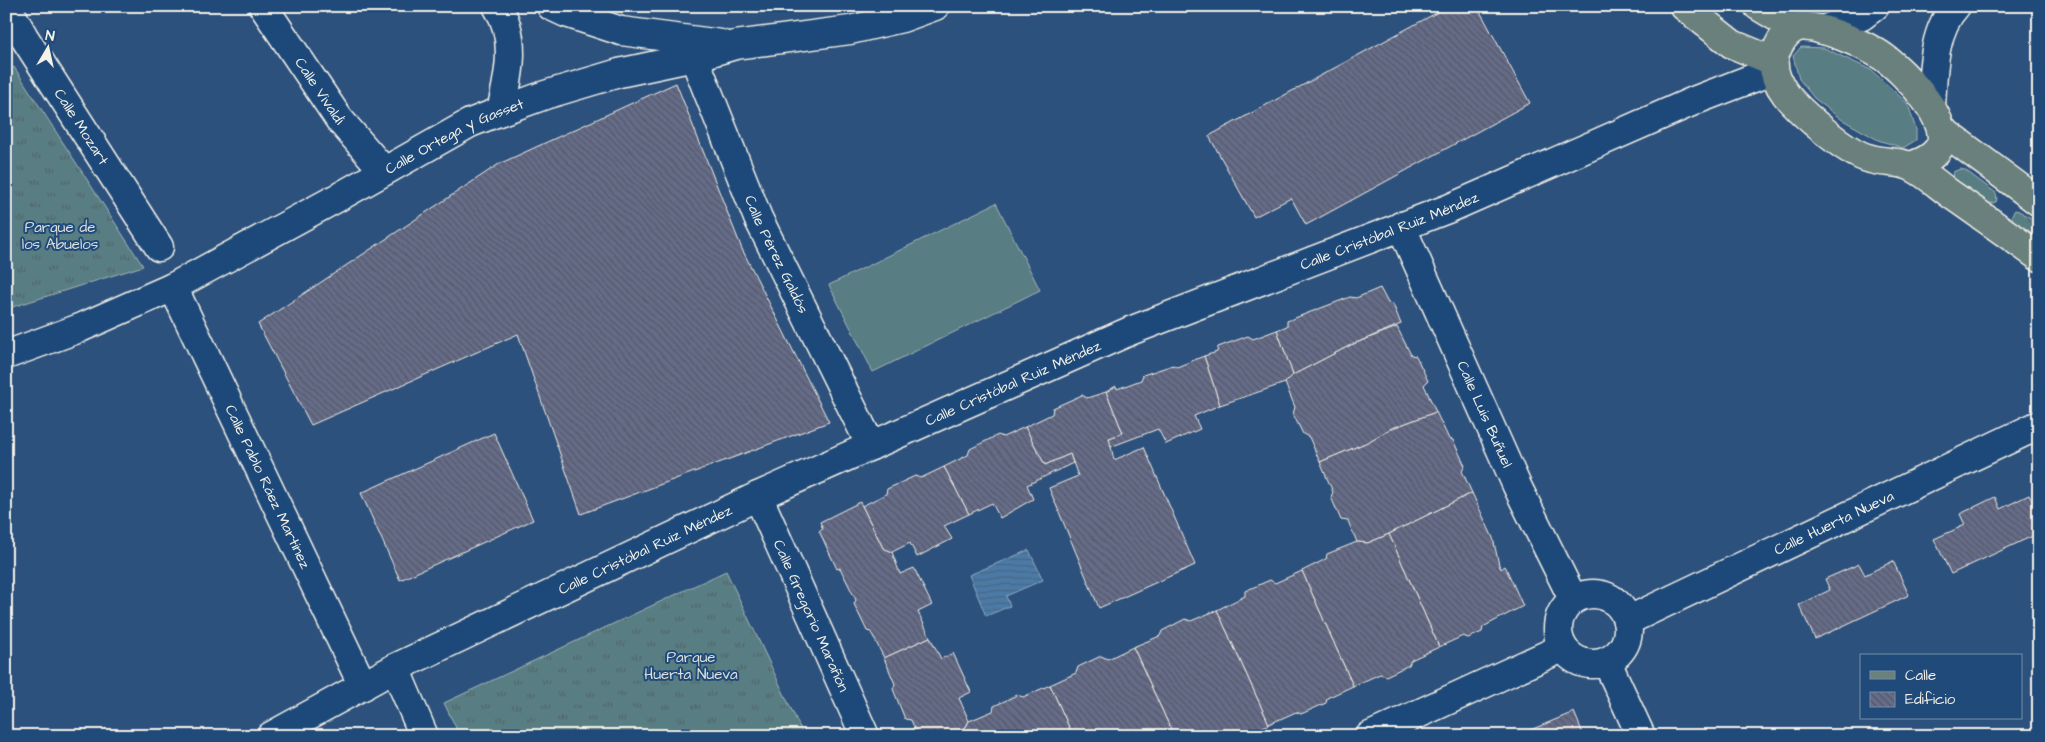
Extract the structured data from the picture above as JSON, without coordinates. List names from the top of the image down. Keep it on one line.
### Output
{"streets":{"street":["Calle Vivaldi","Calle Mozart","Calle Ortega y Gasset","Calle Cristóbal Ruiz Méndez","Calle Pérez Galdós","Calle Luis Buñuel","Calle Pablo Ráez Martínez","Calle Huerta Nueva","Calle Gregorio Marañón"]},"crossings":[["Calle Vivaldi","Calle Ortega y Gasset"],["Calle Ortega y Gasset","Calle Pérez Galdós"],["Calle Ortega y Gasset","Calle Pablo Ráez Martínez"],["Calle Cristóbal Ruiz Méndez","Calle Pérez Galdós"],["Calle Cristóbal Ruiz Méndez","Calle Luis Buñuel"],["Calle Cristóbal Ruiz Méndez","Calle Pablo Ráez Martínez"],["Calle Cristóbal Ruiz Méndez","Calle Gregorio Marañón"],["Calle Luis Buñuel","Calle Huerta Nueva"]],"parks":["Parque de los Abuelos","Parque Huerta Nueva"],"legend":["Calle","Edificio"],"north":"top"}
